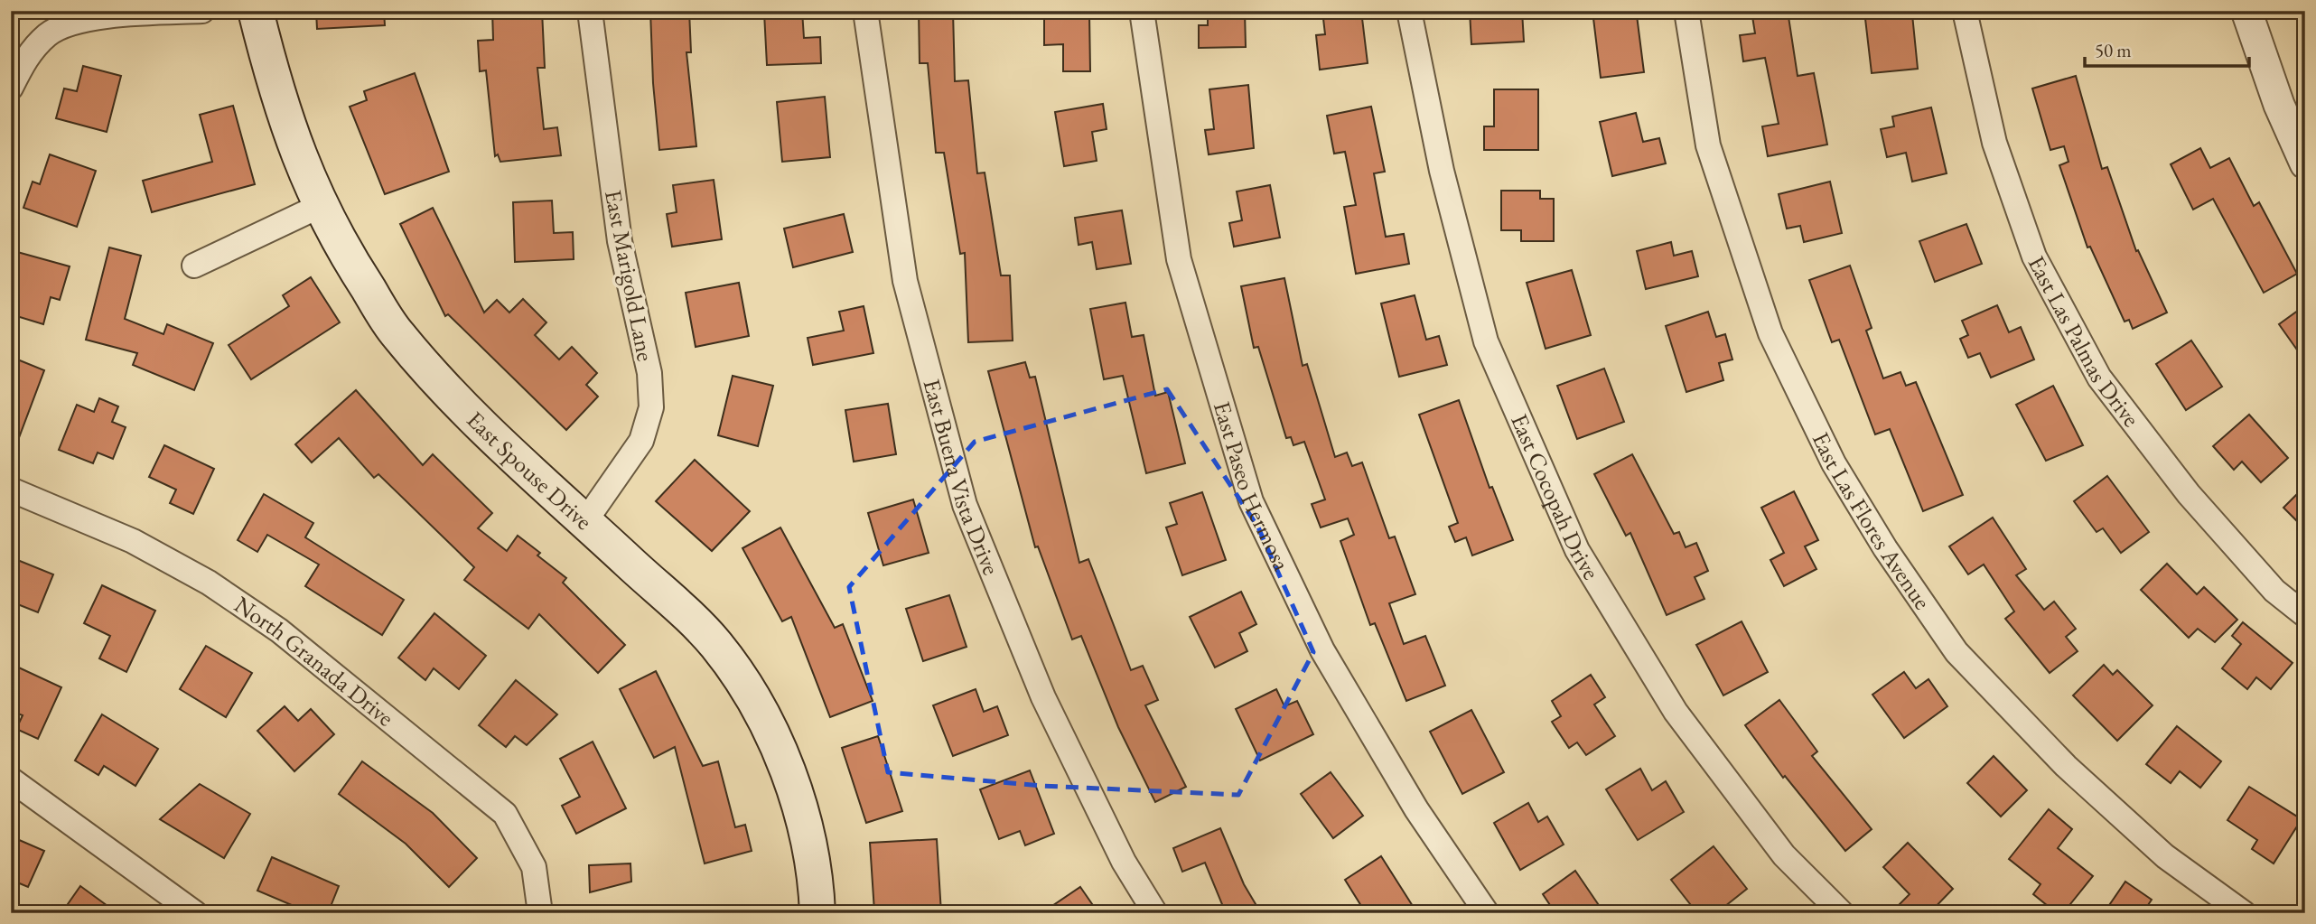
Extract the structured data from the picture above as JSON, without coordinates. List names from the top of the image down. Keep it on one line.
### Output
{"streets":{"main road":["East Spouse Drive"],"street":["East Marigold Lane","East Las Palmas Drive","East Buena Vista Drive","East Paseo Hermosa","East Cocopah Drive","East Las Flores Avenue","North Granada Drive"]},"crossings":[["East Marigold Lane","East Spouse Drive"]],"scale_bar":"50 m"}
